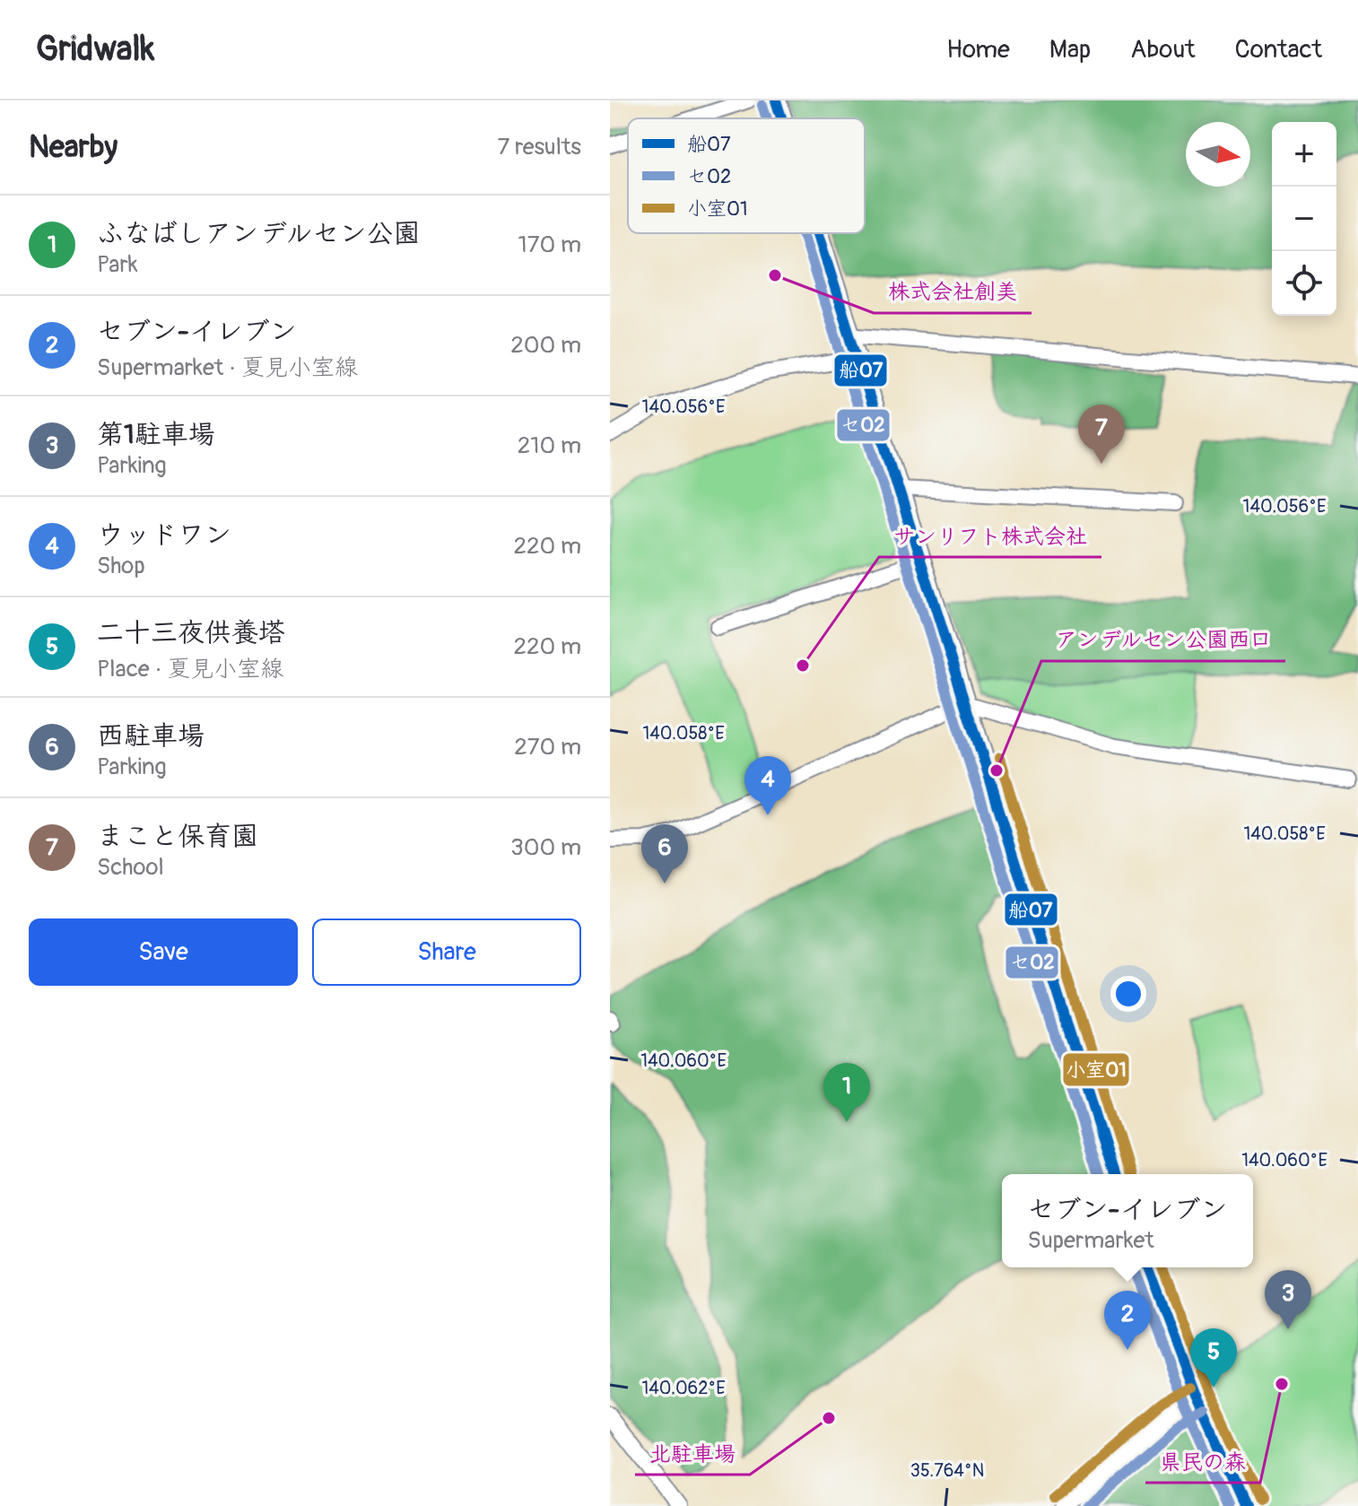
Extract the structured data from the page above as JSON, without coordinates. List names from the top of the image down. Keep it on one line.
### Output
{"places":["株式会社創美","サンリフト株式会社","アンデルセン公園西口","県民の森","北駐車場"],"lines":["transit line 船07","transit line セ02","transit line 小室01"],"legend":["船07","セ02","小室01"],"north":"right","page":{"header":"Gridwalk","nav":["Home","Map","About","Contact"],"heading":["Nearby","7 results"],"map_buttons":["+","−"],"list":[{"mark":"1","name":"ふなばしアンデルセン公園","note":"Park","value":"170 m"},{"mark":"2","name":"セブン-イレブン","note":"Supermarket · 夏見小室線","value":"200 m"},{"mark":"3","name":"第1駐車場","note":"Parking","value":"210 m"},{"mark":"4","name":"ウッドワン","note":"Shop","value":"220 m"},{"mark":"5","name":"二十三夜供養塔","note":"Place · 夏見小室線","value":"220 m"},{"mark":"6","name":"西駐車場","note":"Parking","value":"270 m"},{"mark":"7","name":"まこと保育園","note":"School","value":"300 m"}],"pins":["7","4","6","1","3","2","5"],"buttons":["Save","Share"],"popup":["セブン-イレブン","Supermarket"]},"coordinates":["140.056°E","140.058°E","140.060°E","140.062°E","35.764°N"]}
